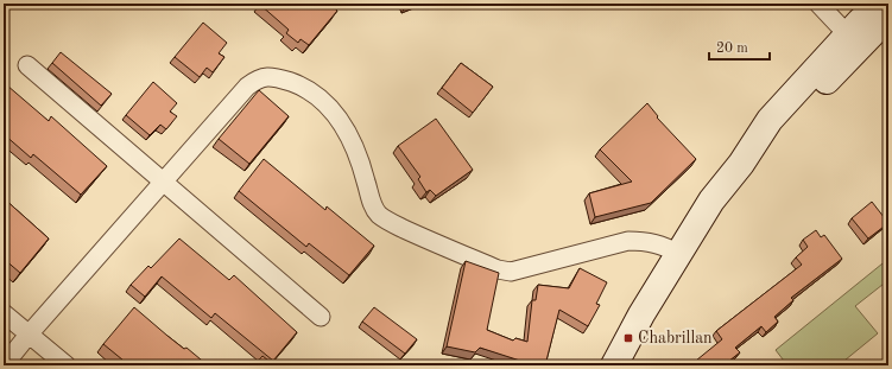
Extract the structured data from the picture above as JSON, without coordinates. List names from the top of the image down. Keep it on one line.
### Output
{"places":{"transit":["Chabrillan"]},"scale_bar":"20 m"}
